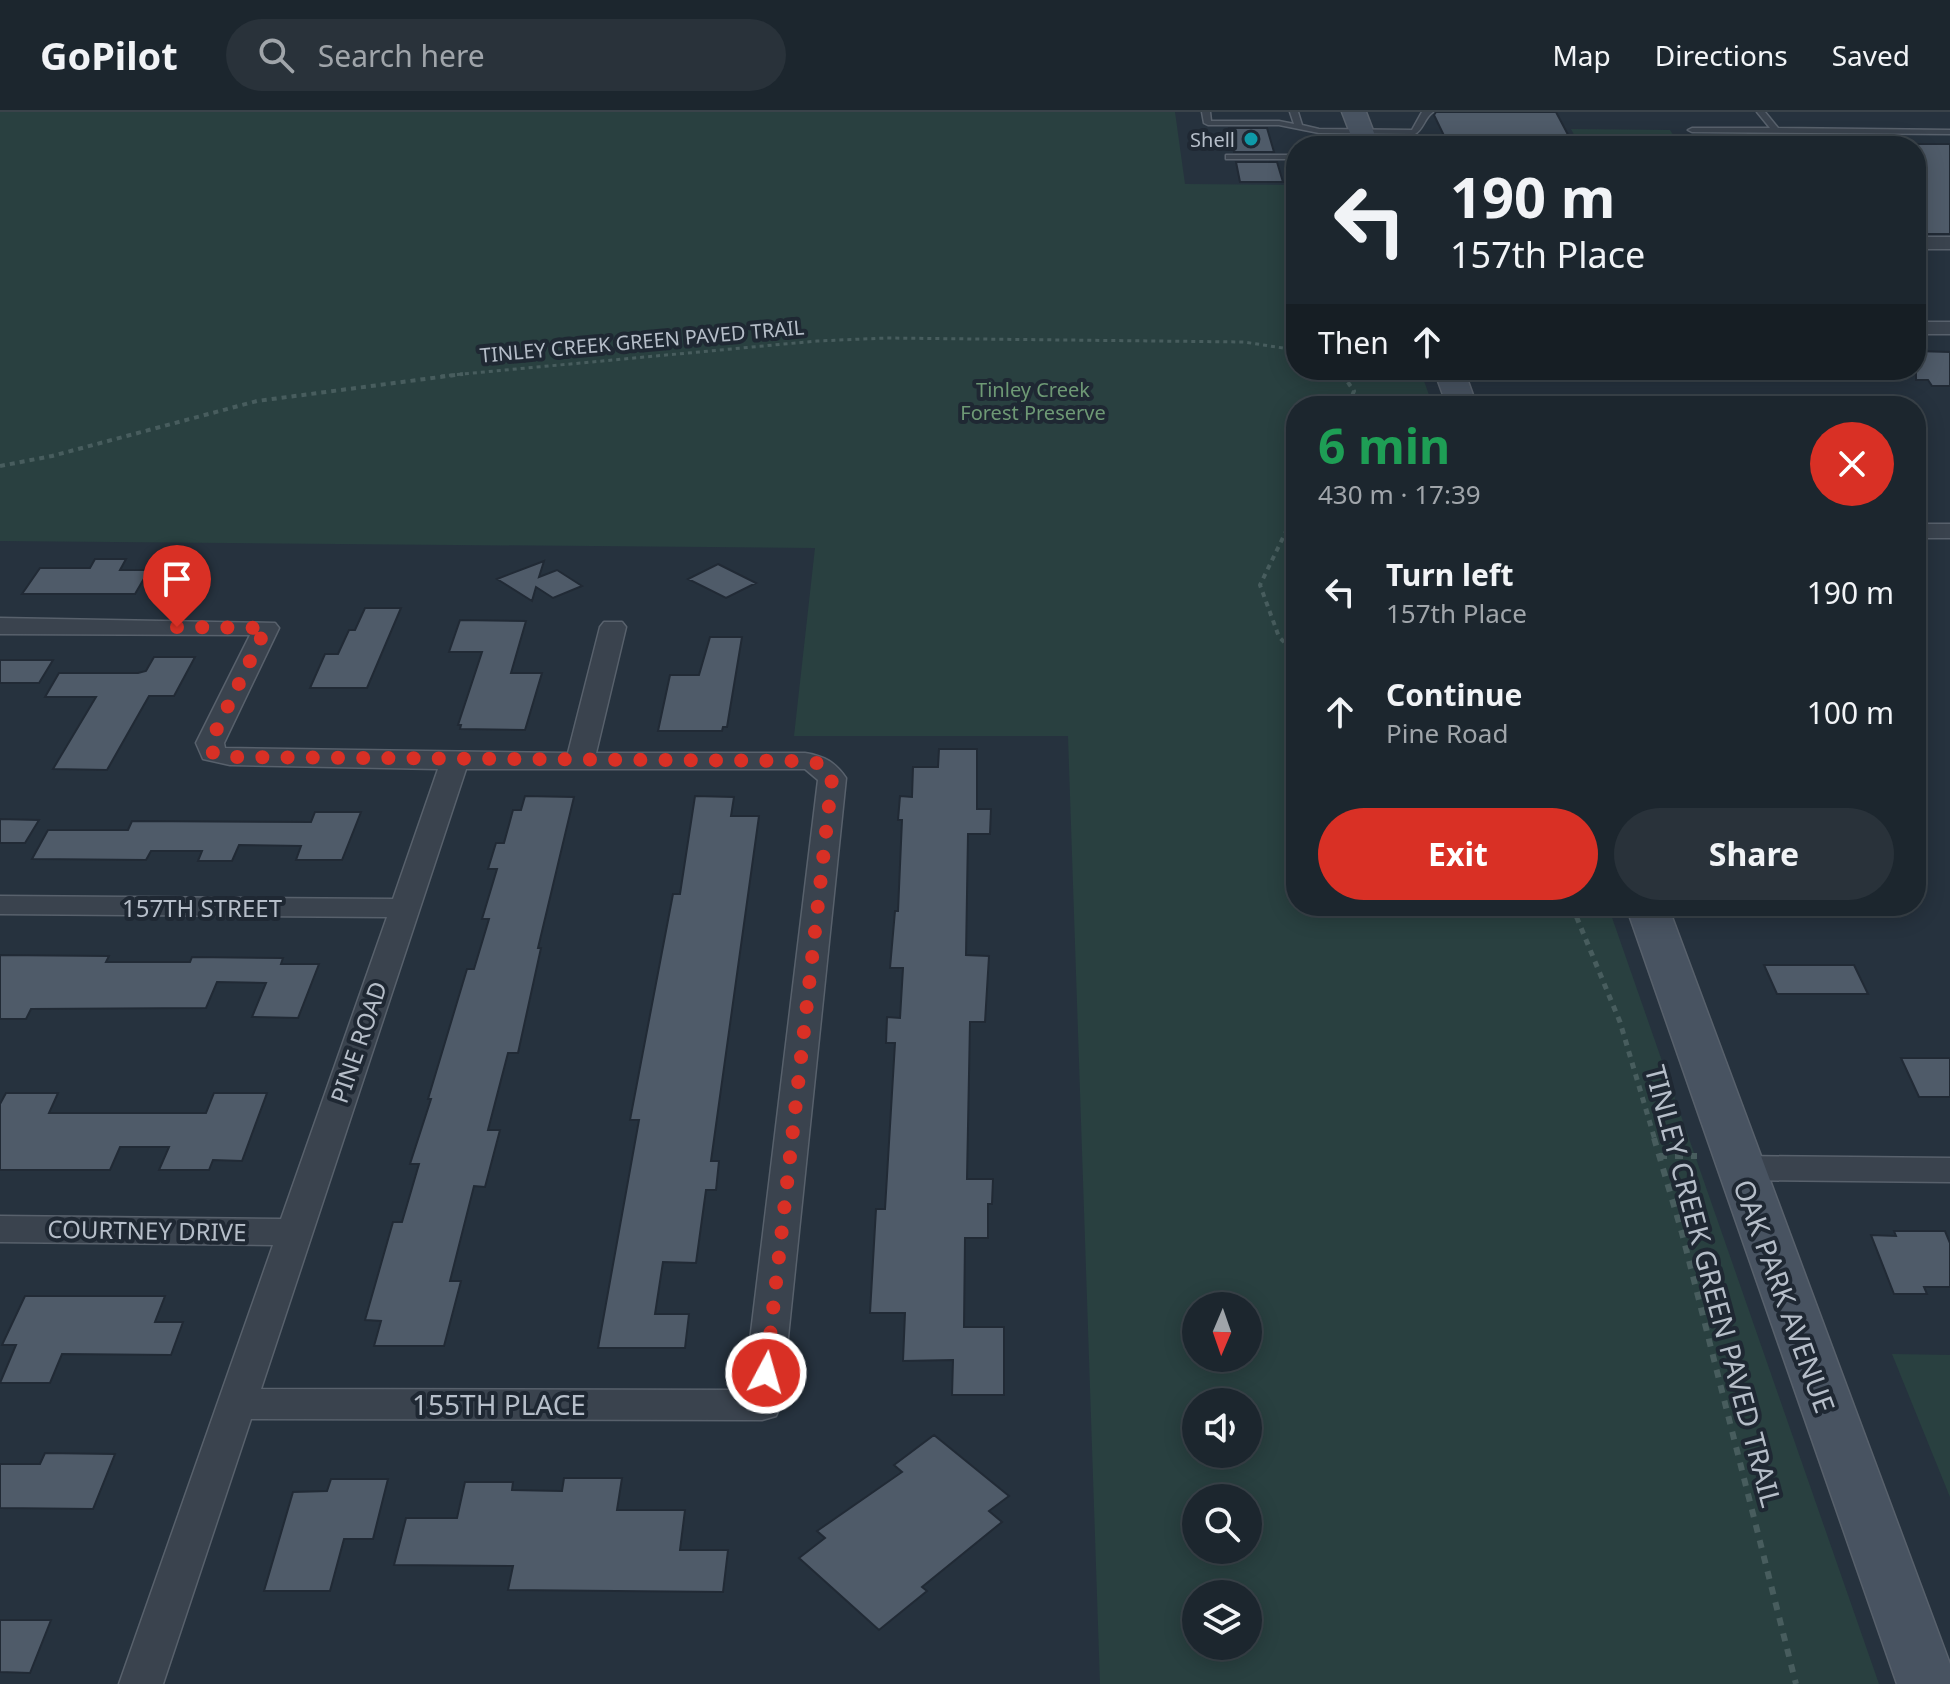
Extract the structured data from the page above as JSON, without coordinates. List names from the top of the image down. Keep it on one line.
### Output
{"streets":{"street":["157TH STREET","PINE ROAD","COURTNEY DRIVE","OAK PARK AVENUE","155TH PLACE"],"path":["TINLEY CREEK GREEN PAVED TRAIL"]},"crossings":[["157TH STREET","PINE ROAD"],["PINE ROAD","COURTNEY DRIVE"],["PINE ROAD","155TH PLACE"]],"parks":["Tinley Creek Forest Preserve"],"places":["Shell"],"north":"bottom","page":{"header":"GoPilot","search":"Search here","nav":["Map","Directions","Saved"],"turn":["190 m","157th Place"],"then":"Then","heading":["6 min","430 m · 17:39"],"list":[{"name":"Turn left","note":"157th Place","value":"190 m"},{"name":"Continue","note":"Pine Road","value":"100 m"}],"buttons":["Exit","Share"]}}
